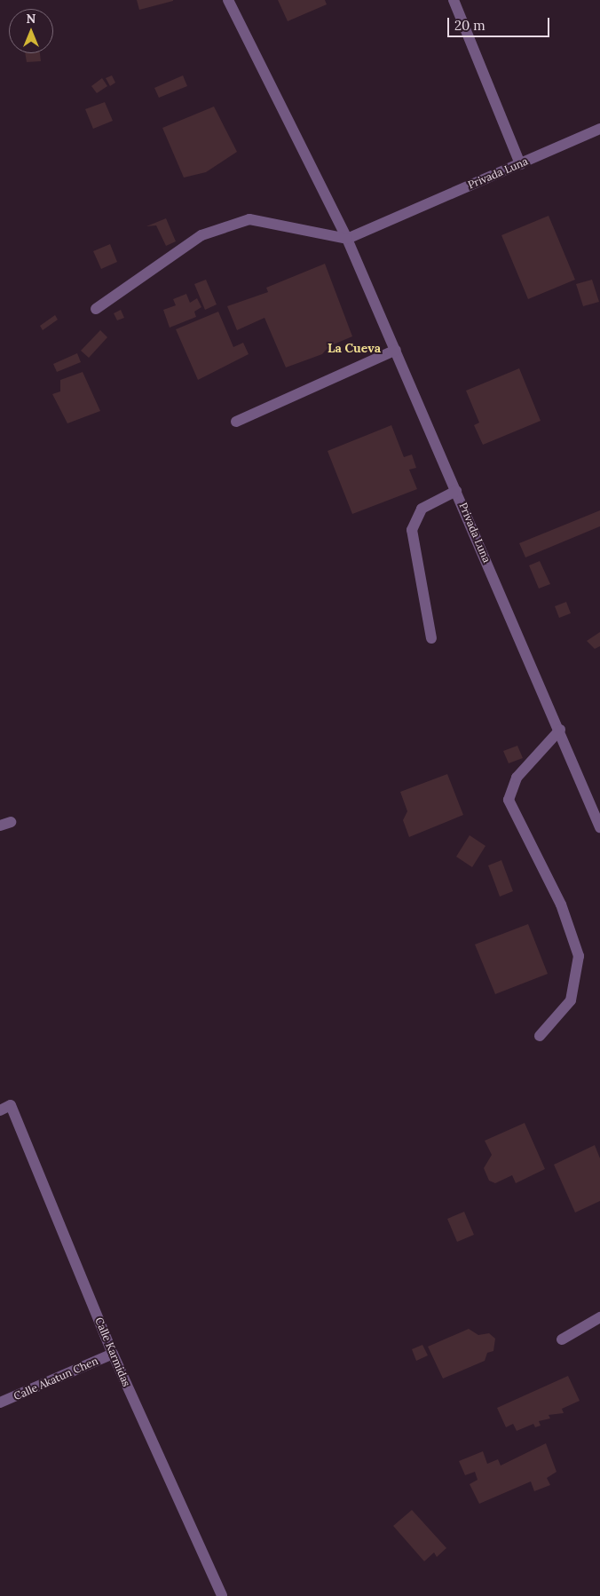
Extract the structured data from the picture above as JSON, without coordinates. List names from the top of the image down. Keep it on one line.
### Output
{"streets":{"street":["Privada Luna","Calle Karmidas","Calle Akatun Chen"]},"crossings":[["Calle Karmidas","Calle Akatun Chen"]],"districts":["La Cueva"],"scale_bar":"20 m","north":"top"}
